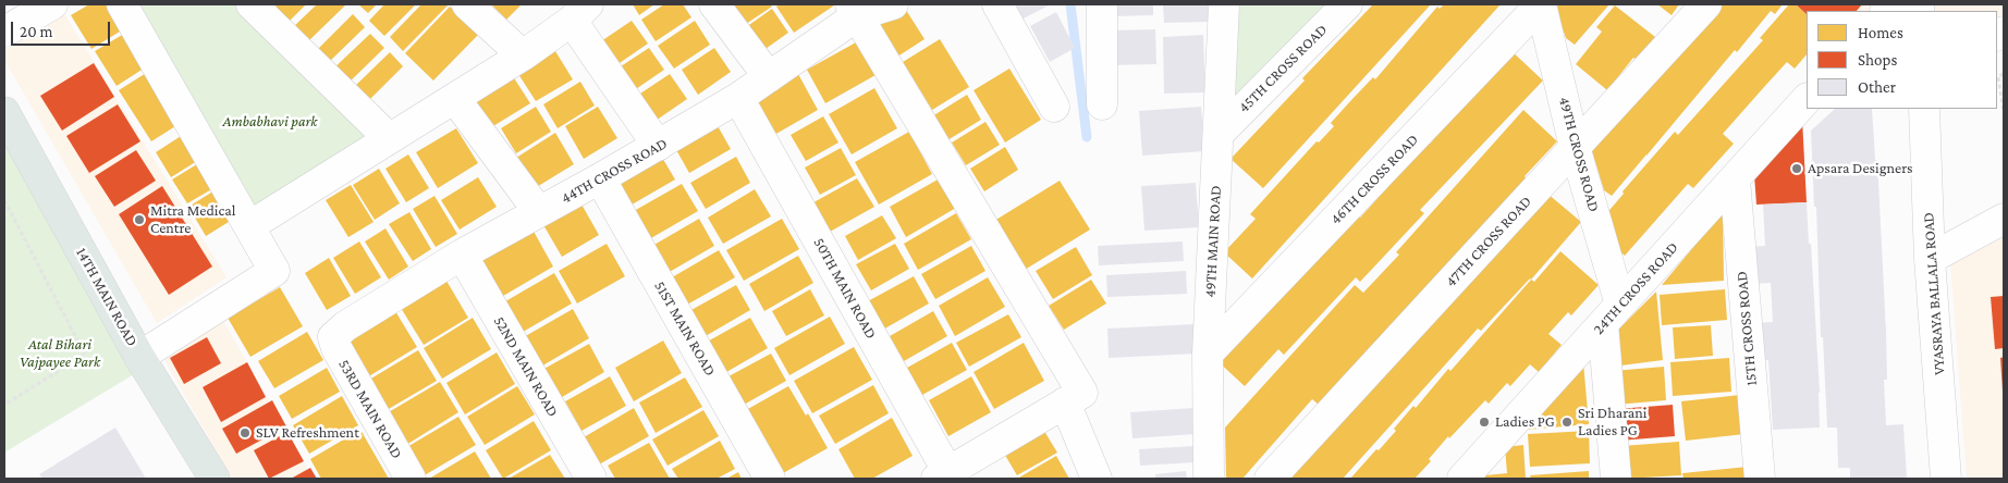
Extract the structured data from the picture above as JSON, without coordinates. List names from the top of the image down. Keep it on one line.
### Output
{"streets":{"main road":["14TH MAIN ROAD"],"street":["45TH CROSS ROAD","49TH CROSS ROAD","44TH CROSS ROAD","46TH CROSS ROAD","49TH MAIN ROAD","47TH CROSS ROAD","50TH MAIN ROAD","24TH CROSS ROAD","VYASRAYA BALLALA ROAD","51ST MAIN ROAD","15TH CROSS ROAD","52ND MAIN ROAD","53RD MAIN ROAD"]},"crossings":[["45TH CROSS ROAD","49TH MAIN ROAD"],["49TH CROSS ROAD","46TH CROSS ROAD"],["49TH CROSS ROAD","47TH CROSS ROAD"],["49TH CROSS ROAD","24TH CROSS ROAD"],["44TH CROSS ROAD","50TH MAIN ROAD"],["44TH CROSS ROAD","51ST MAIN ROAD"],["44TH CROSS ROAD","52ND MAIN ROAD"],["44TH CROSS ROAD","53RD MAIN ROAD"],["46TH CROSS ROAD","49TH MAIN ROAD"],["24TH CROSS ROAD","15TH CROSS ROAD"]],"parks":["Ambabhavi park","Atal Bihari Vajpayee Park"],"places":["Apsara Designers","Mitra Medical Centre","Ladies PG","Sri Dharani Ladies PG","SLV Refreshment"],"legend":["Homes","Shops","Other"],"scale_bar":"20 m"}
